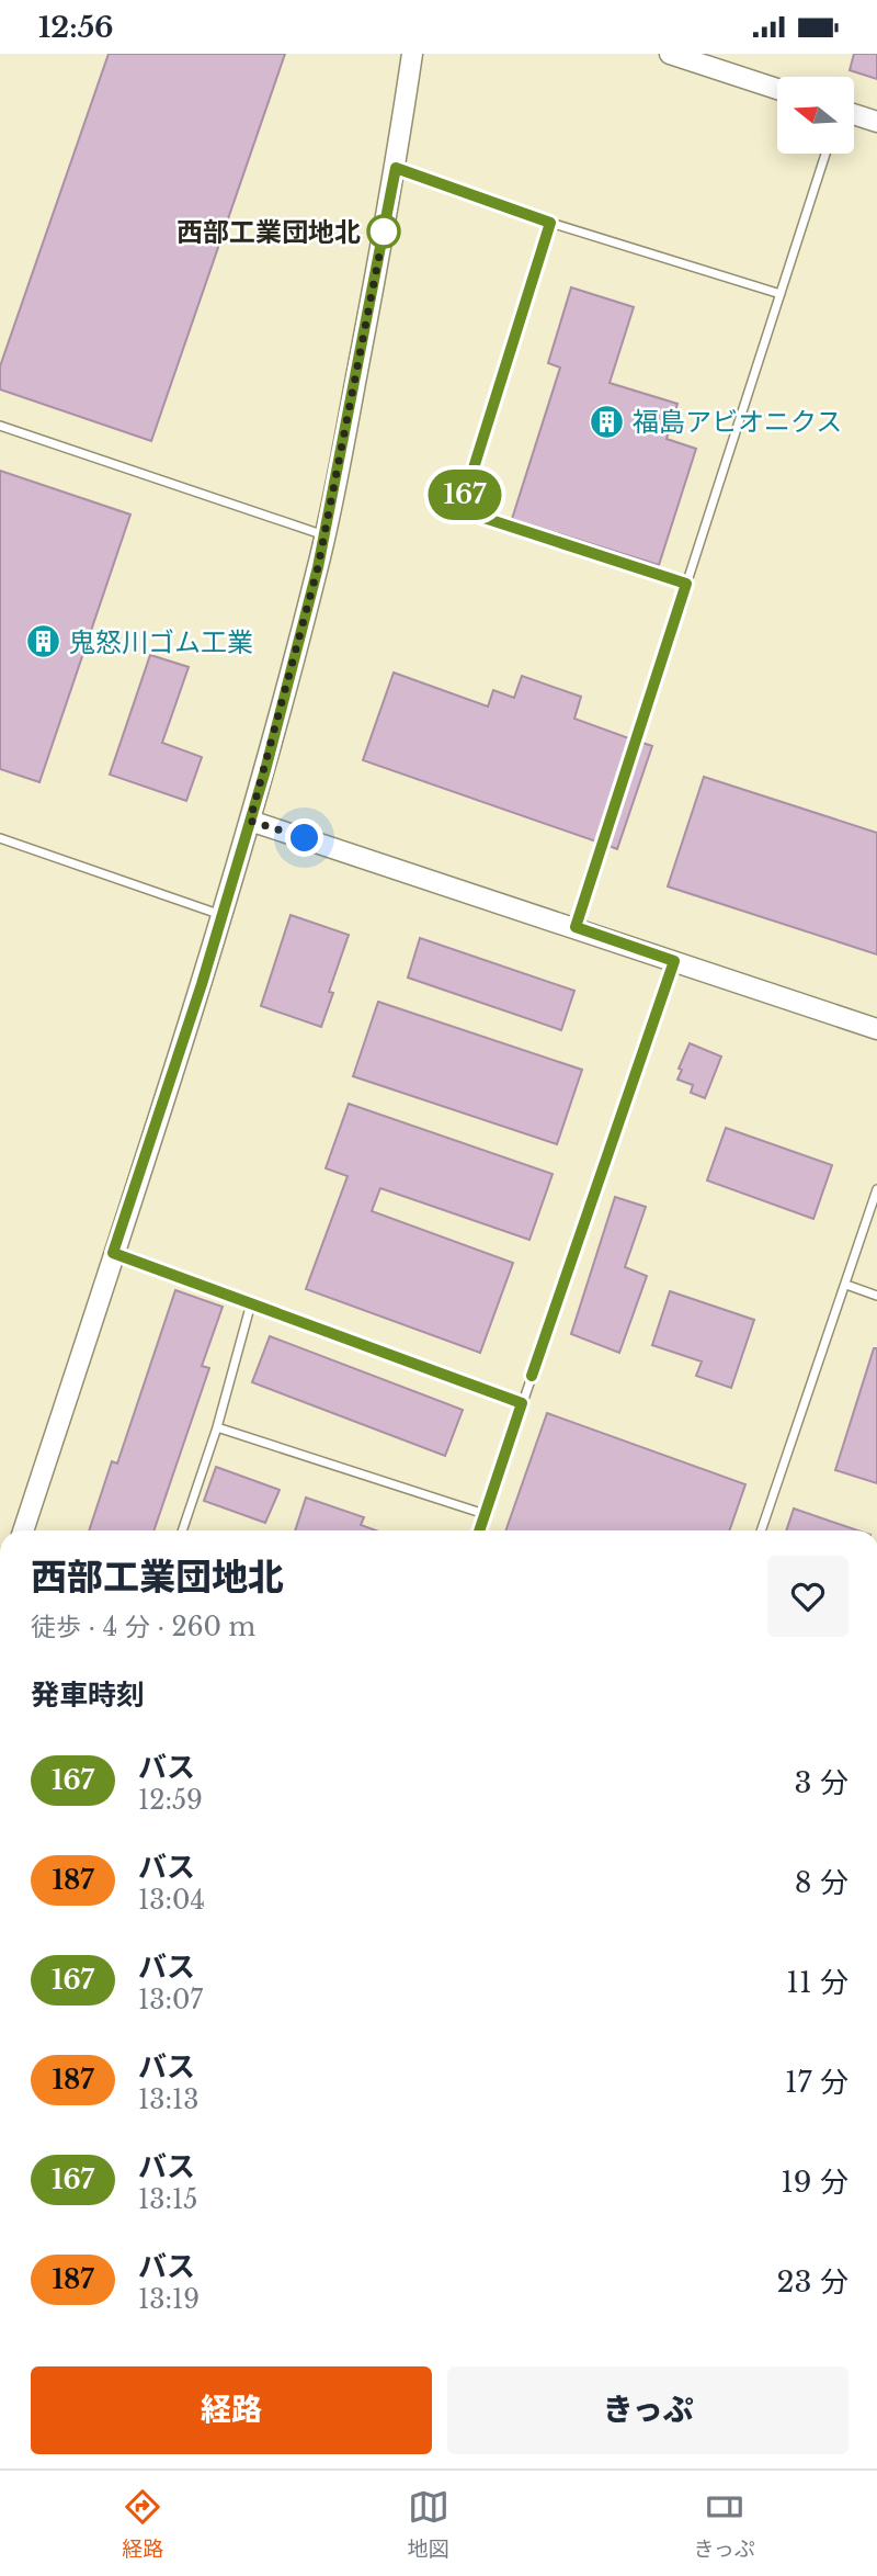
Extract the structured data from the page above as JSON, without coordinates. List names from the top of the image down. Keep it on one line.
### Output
{"places":{"other":["西部工業団地北"],"building":["福島アビオニクス","鬼怒川ゴム工業"]},"lines":["bus line 167"],"north":"left","page":{"status":"12:56","on_map":"167","heading":[["西部工業団地北","徒歩 · 4 分 · 260 m"],"発車時刻"],"list":[{"mark":"167","name":"バス","note":"12:59","value":"3 分"},{"mark":"187","name":"バス","note":"13:04","value":"8 分"},{"mark":"167","name":"バス","note":"13:07","value":"11 分"},{"mark":"187","name":"バス","note":"13:13","value":"17 分"},{"mark":"167","name":"バス","note":"13:15","value":"19 分"},{"mark":"187","name":"バス","note":"13:19","value":"23 分"}],"buttons":["経路","きっぷ"],"tabs":["経路","地図","きっぷ"]}}
